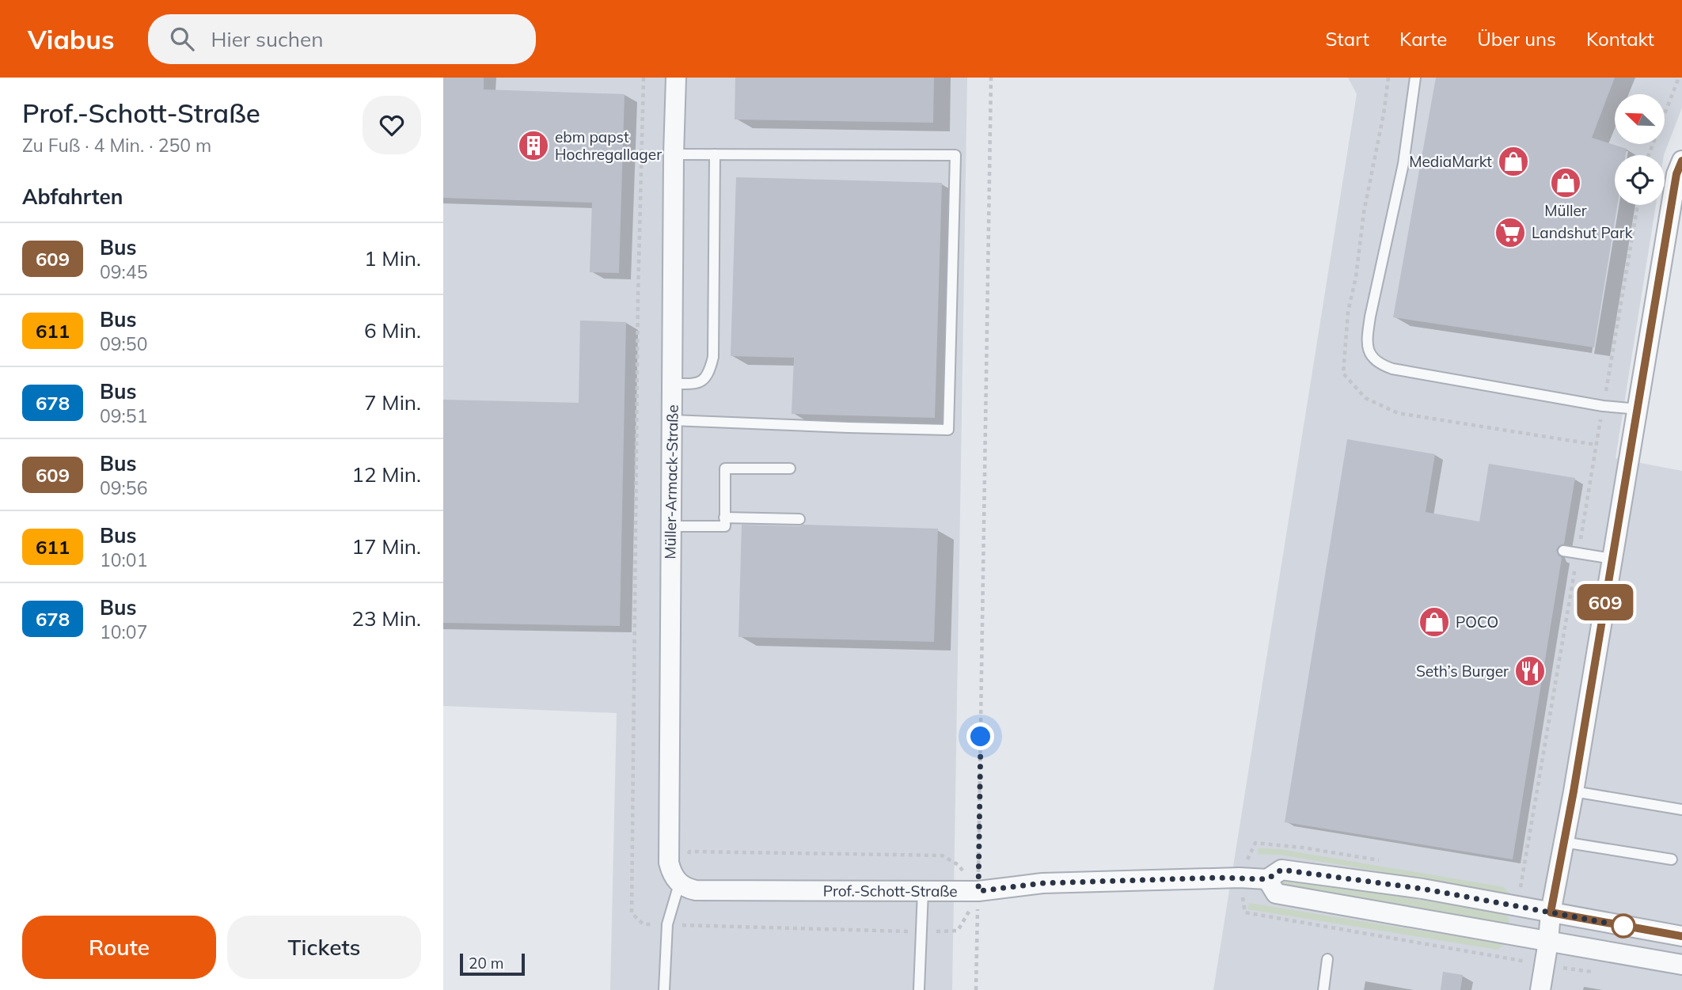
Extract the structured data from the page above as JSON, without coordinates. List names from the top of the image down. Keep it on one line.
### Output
{"streets":{"street":["Müller-Armack-Straße","Prof.-Schott-Straße"]},"crossings":[["Müller-Armack-Straße","Prof.-Schott-Straße"]],"places":{"building":["ebm papst Hochregallager"],"shop":["MediaMarkt","Müller","POCO"],"supermarket":["Landshut Park"],"restaurant":["Seth’s Burger"]},"lines":["bus line 609"],"scale_bar":"20 m","north":"top left","page":{"header":"Viabus","search":"Hier suchen","nav":["Start","Karte","Über uns","Kontakt"],"heading":[["Prof.-Schott-Straße","Zu Fuß · 4 Min. · 250 m"],"Abfahrten"],"on_map":"609","list":[{"mark":"609","name":"Bus","note":"09:45","value":"1 Min."},{"mark":"611","name":"Bus","note":"09:50","value":"6 Min."},{"mark":"678","name":"Bus","note":"09:51","value":"7 Min."},{"mark":"609","name":"Bus","note":"09:56","value":"12 Min."},{"mark":"611","name":"Bus","note":"10:01","value":"17 Min."},{"mark":"678","name":"Bus","note":"10:07","value":"23 Min."}],"buttons":["Route","Tickets"],"scale":"20 m"}}
